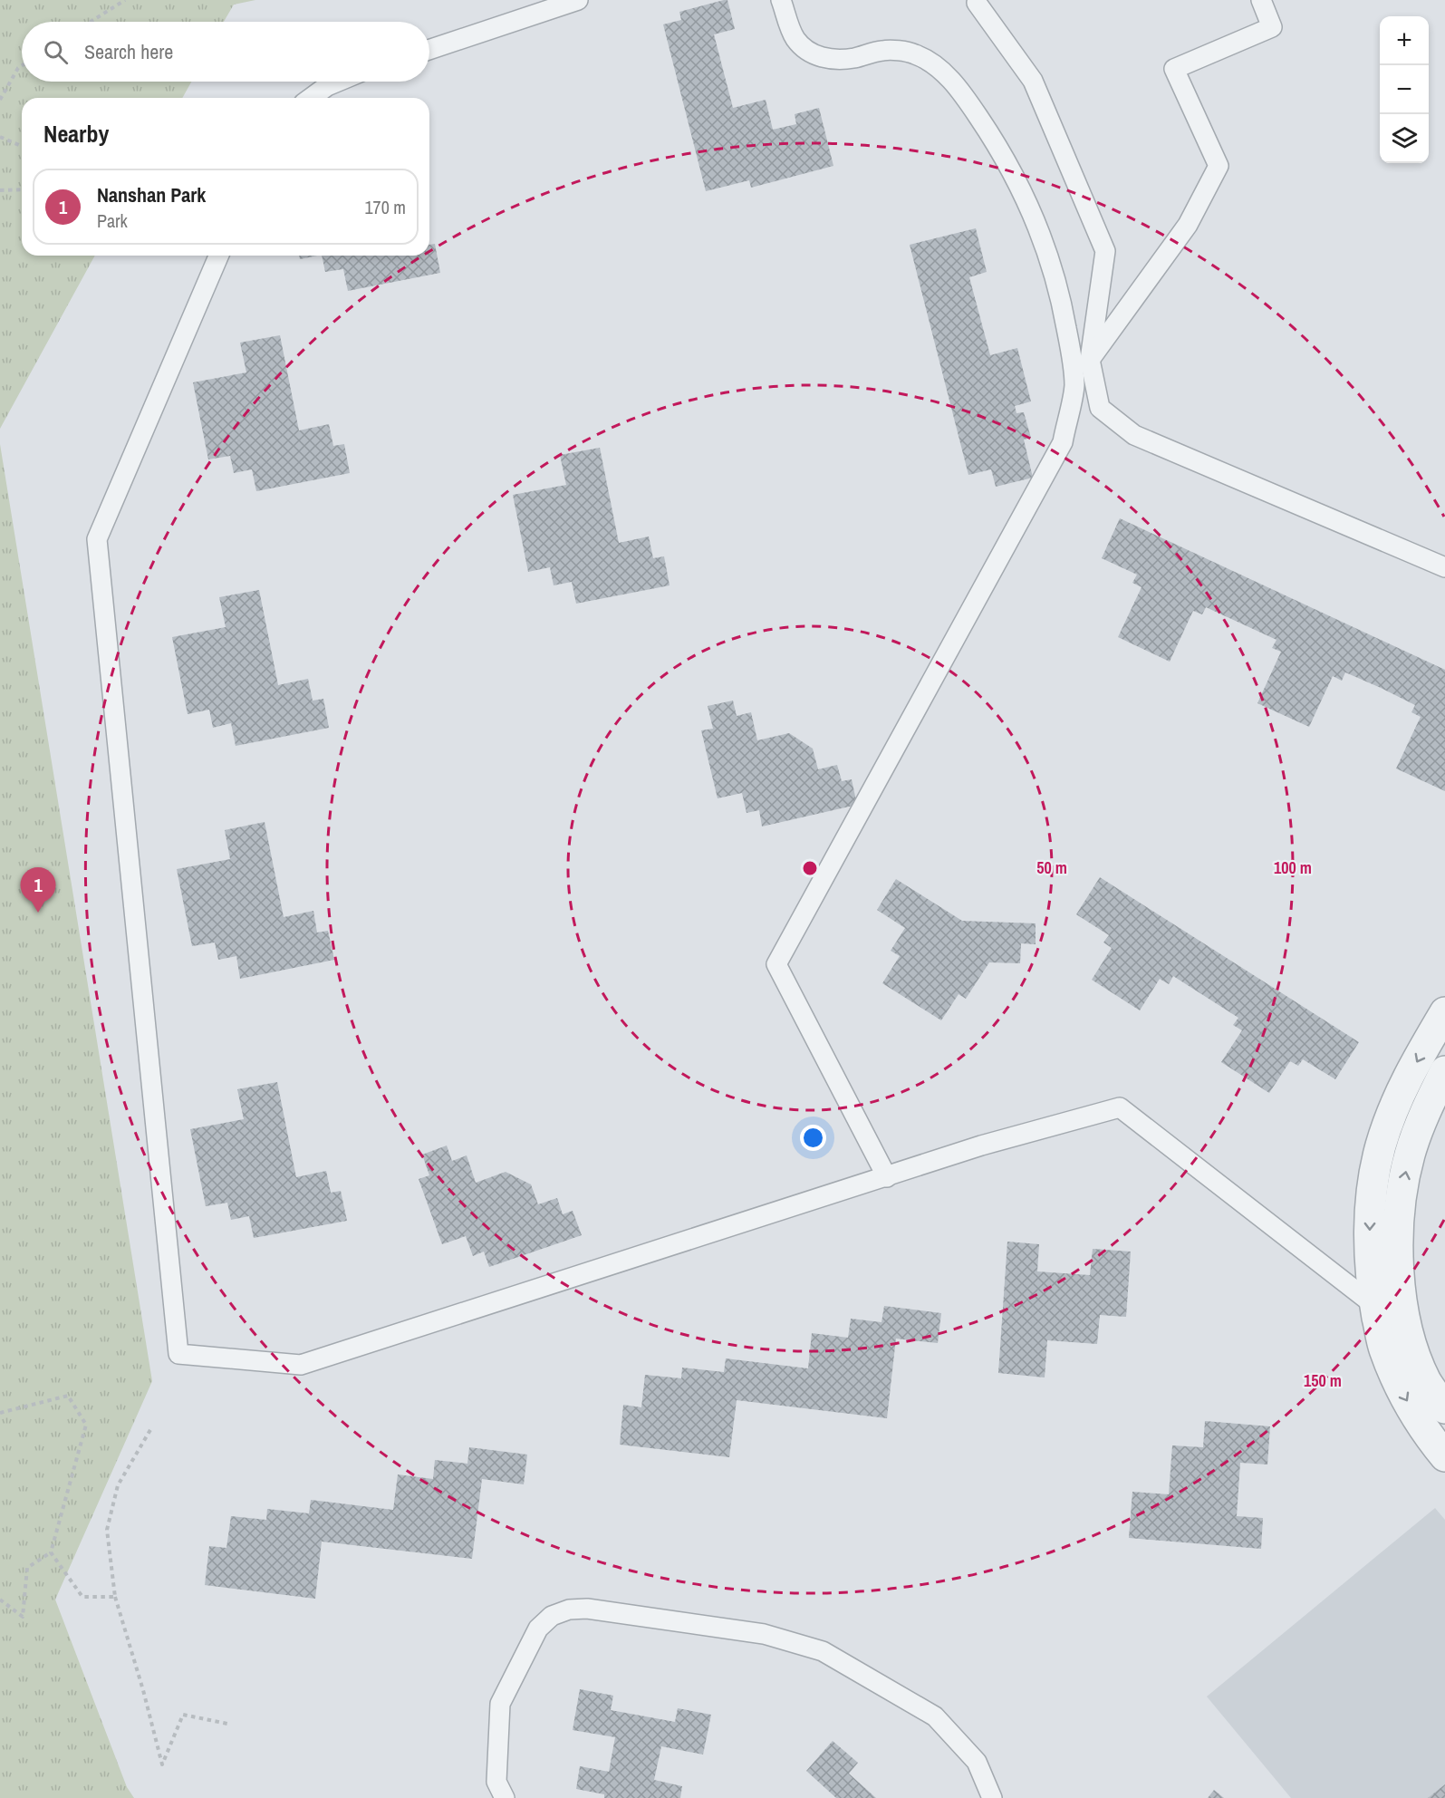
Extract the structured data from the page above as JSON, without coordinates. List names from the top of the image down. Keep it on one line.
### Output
{"page":{"map_buttons":["+","−"],"search":"Search here","heading":"Nearby","list":[{"mark":"1","name":"Nanshan Park","note":"Park","value":"170 m"}],"pins":"1"},"rings":["50 m","100 m","150 m"]}
